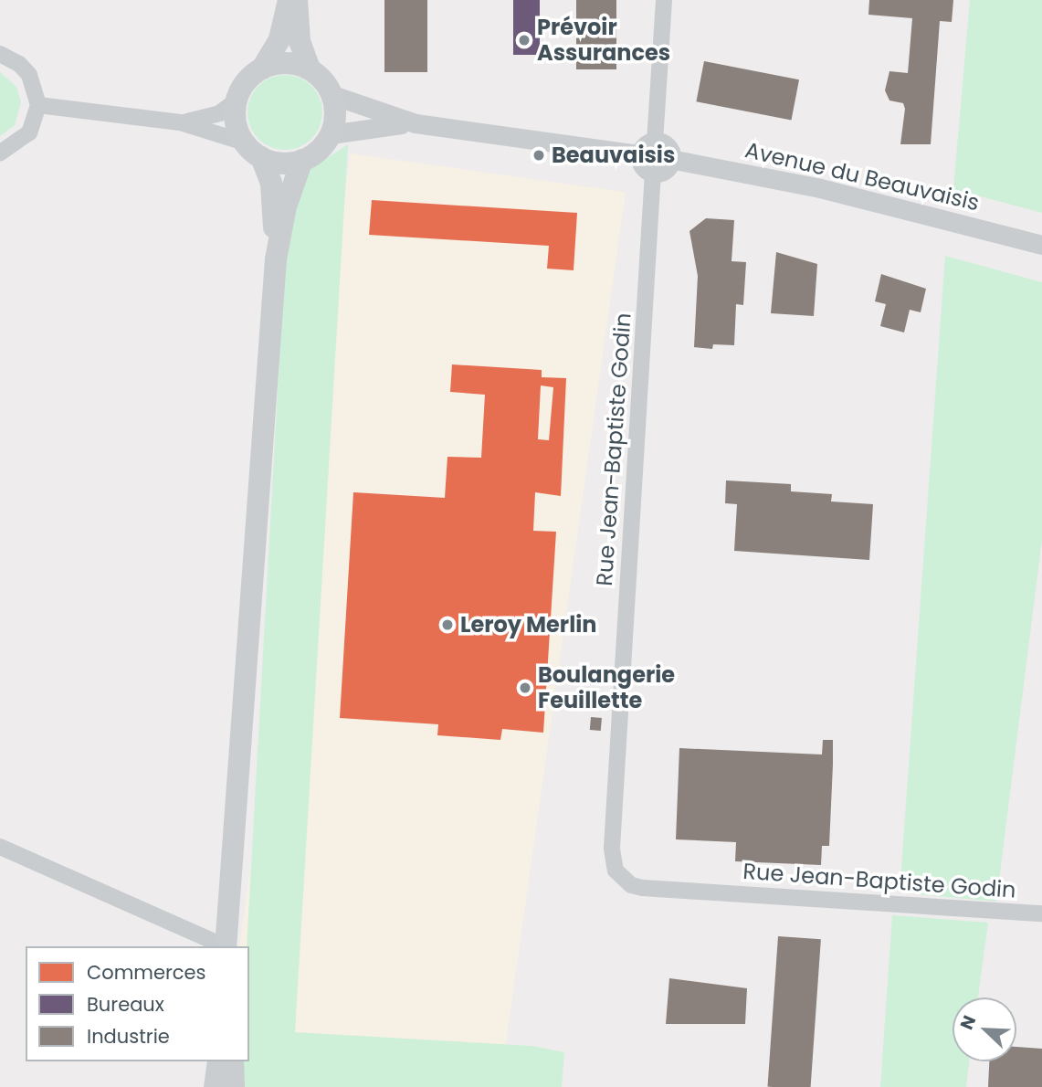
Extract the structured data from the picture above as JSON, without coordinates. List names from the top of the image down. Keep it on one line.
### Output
{"streets":{"street":["Avenue du Beauvaisis","Rue Jean-Baptiste Godin"]},"crossings":[["Avenue du Beauvaisis","Rue Jean-Baptiste Godin"]],"places":["Prévoir Assurances","Beauvaisis","Leroy Merlin","Boulangerie Feuillette"],"legend":["Commerces","Bureaux","Industrie"],"north":"top left"}
